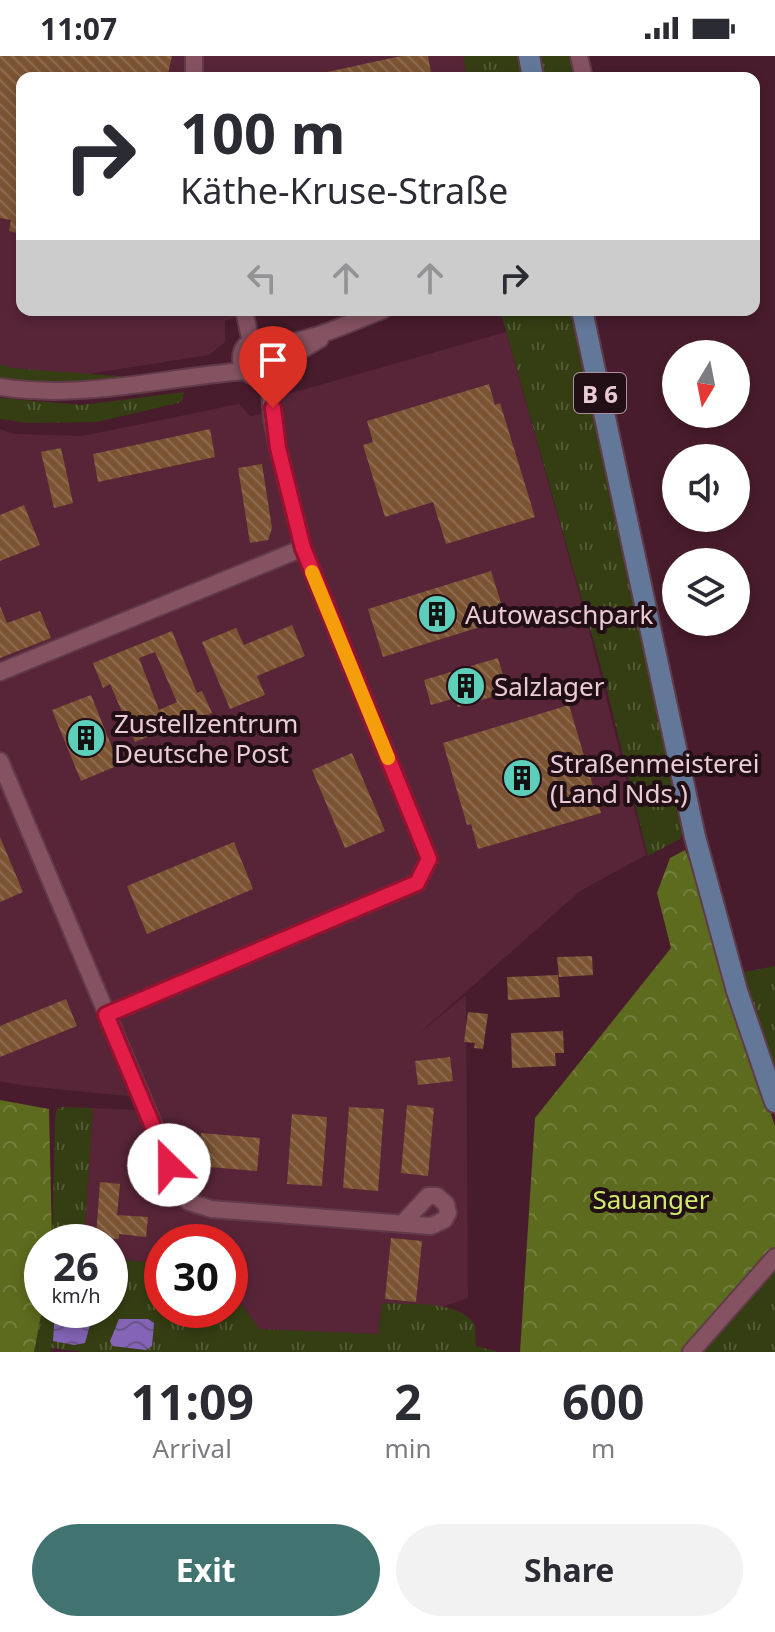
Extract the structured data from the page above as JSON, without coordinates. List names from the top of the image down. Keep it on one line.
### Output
{"streets":{"main road":["B 6"]},"parks":["Sauanger"],"places":{"building":["Autowaschpark","Salzlager","Zustellzentrum Deutsche Post","Straßenmeisterei (Land Nds.)"]},"north":"bottom","page":{"status":"11:07","turn":["100 m","Käthe-Kruse-Straße"],"speed":"26 km/h","limit":"30","eta":["11:09","Arrival","2","min","600","m"],"buttons":["Exit","Share"]}}
